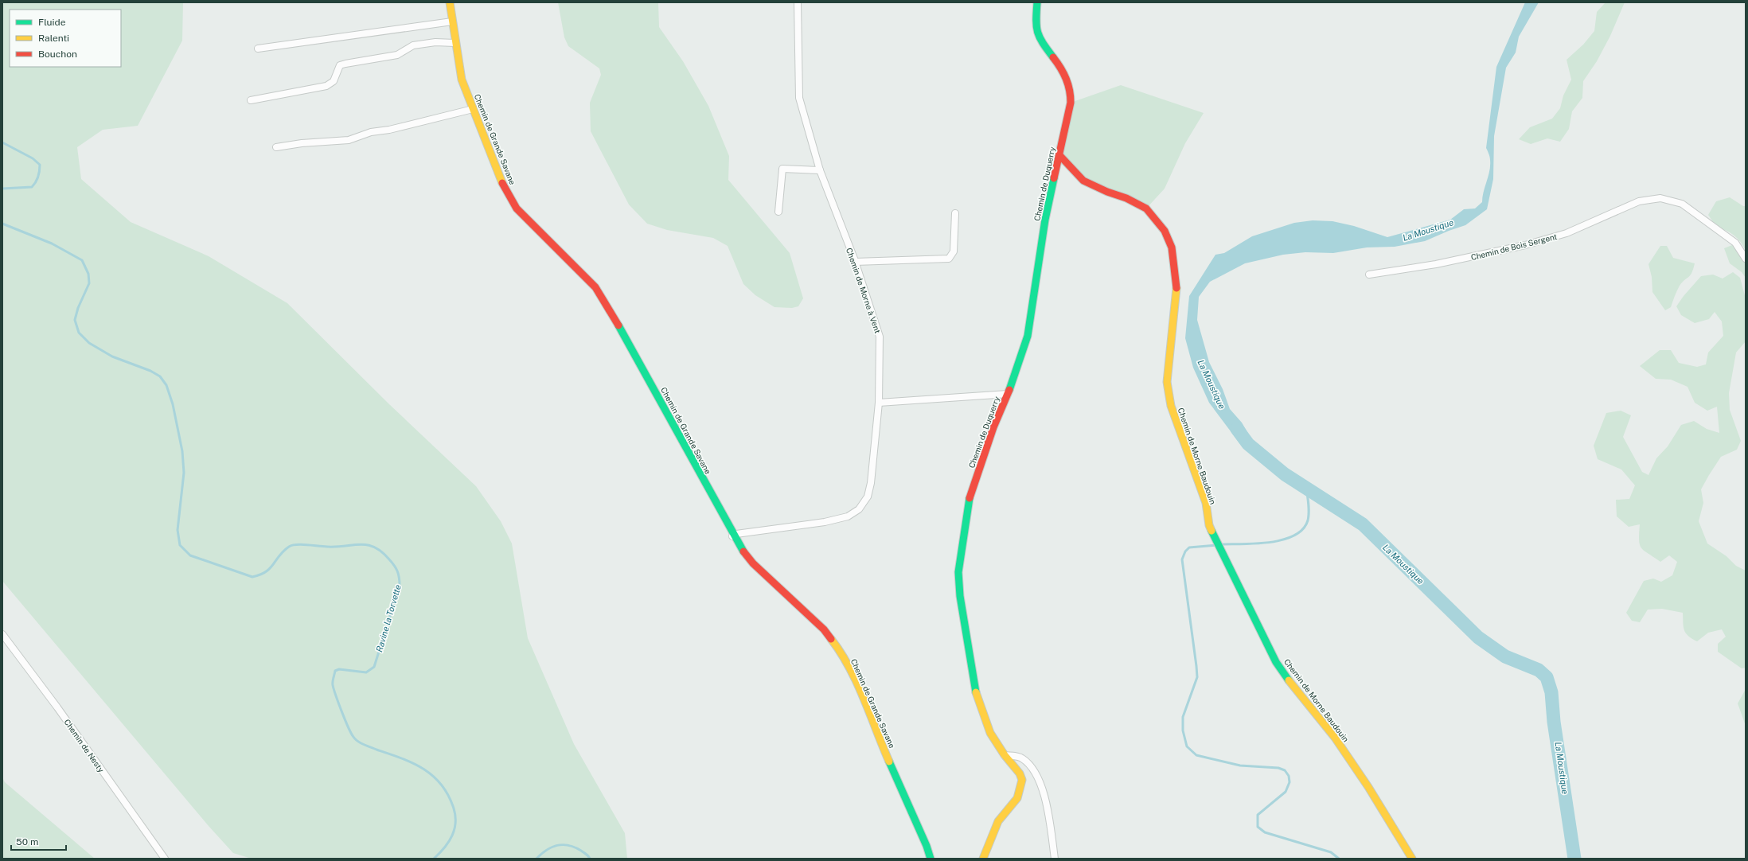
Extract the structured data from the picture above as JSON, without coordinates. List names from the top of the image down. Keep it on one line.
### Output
{"streets":{"street":["Chemin de Grande Savane","Chemin de Duquerry","Chemin de Bois Sergent","Chemin de Morne à Vent","Chemin de Morne Baudouin","Chemin de Nesty"]},"crossings":[["Chemin de Grande Savane","Chemin de Morne à Vent"],["Chemin de Duquerry","Chemin de Morne Baudouin"]],"water":["La Moustique","Ravine la Torvette"],"legend":["Fluide","Ralenti","Bouchon"],"scale_bar":"50 m"}
